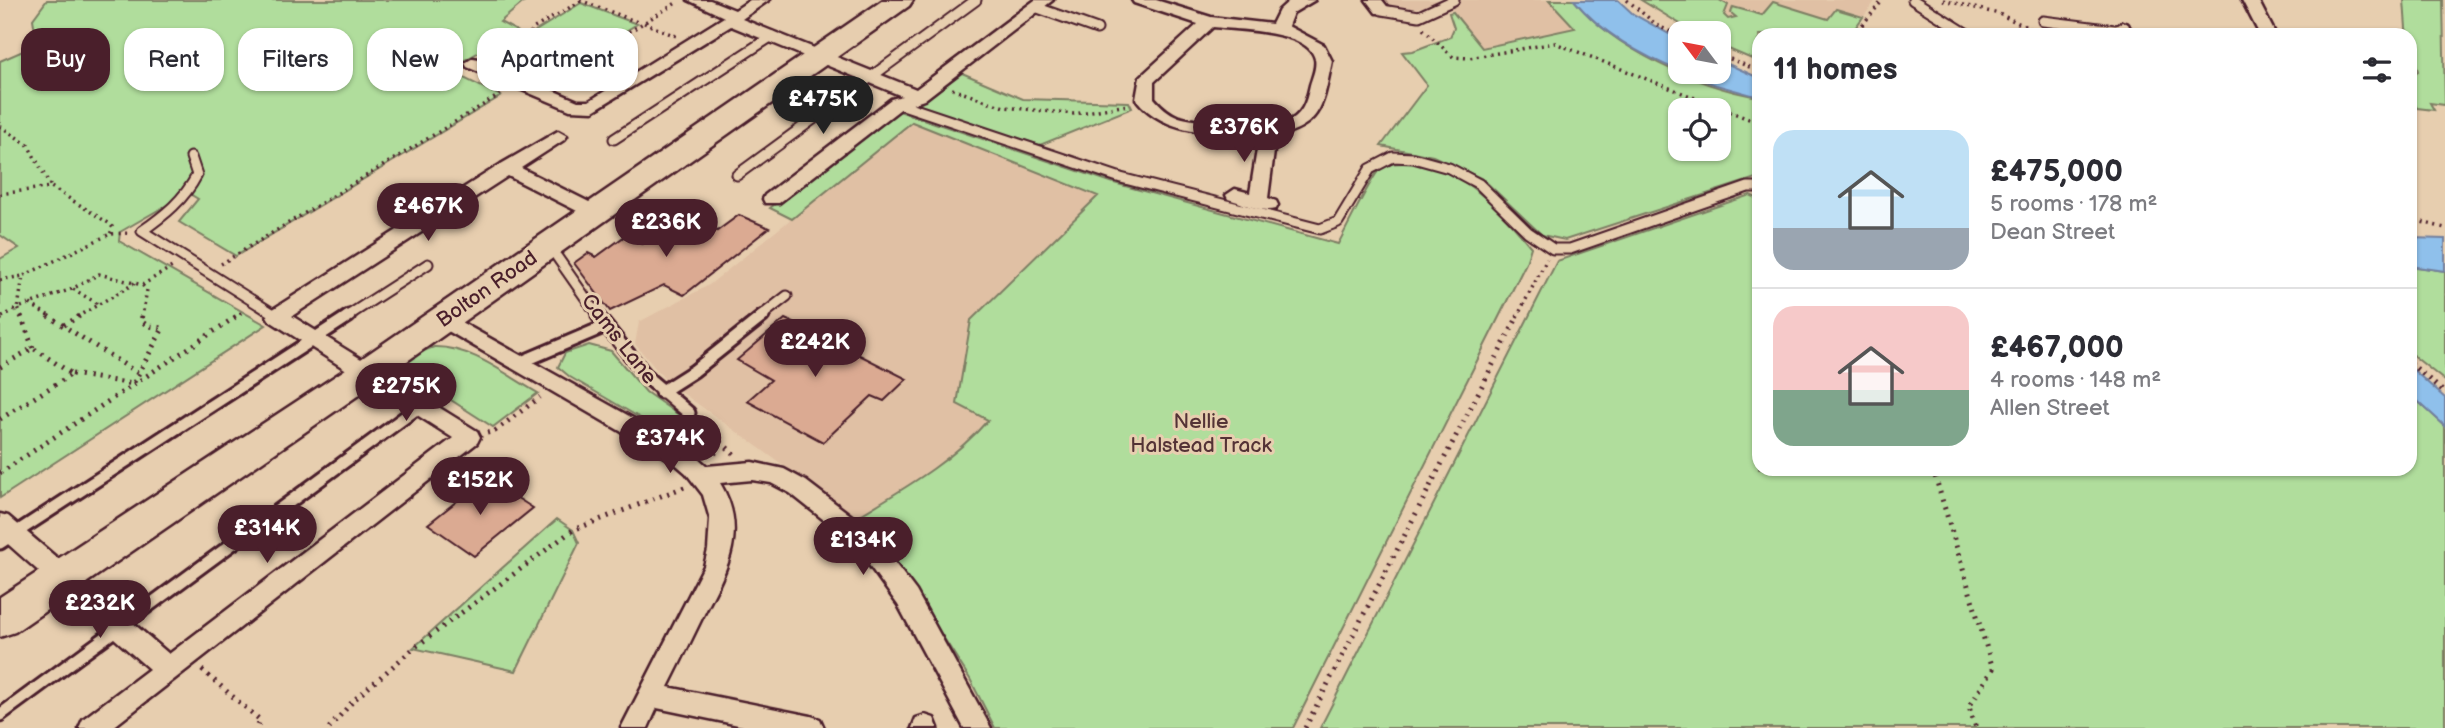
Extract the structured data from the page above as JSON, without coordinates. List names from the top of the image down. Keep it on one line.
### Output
{"streets":{"main road":["Bolton Road"],"lane":["Cams Lane"]},"parks":["Nellie Halstead Track"],"north":"top left","page":{"chip":["Buy","Rent","Filters","New","Apartment"],"heading":"11 homes","price":["£475K","£376K","£467K","£236K","£242K","£275K","£374K","£152K","£314K","£134K","£232K"],"list":[{"name":"£475,000","note":"5 rooms · 178 m² · Dean Street"},{"name":"£467,000","note":"4 rooms · 148 m² · Allen Street"}]}}
